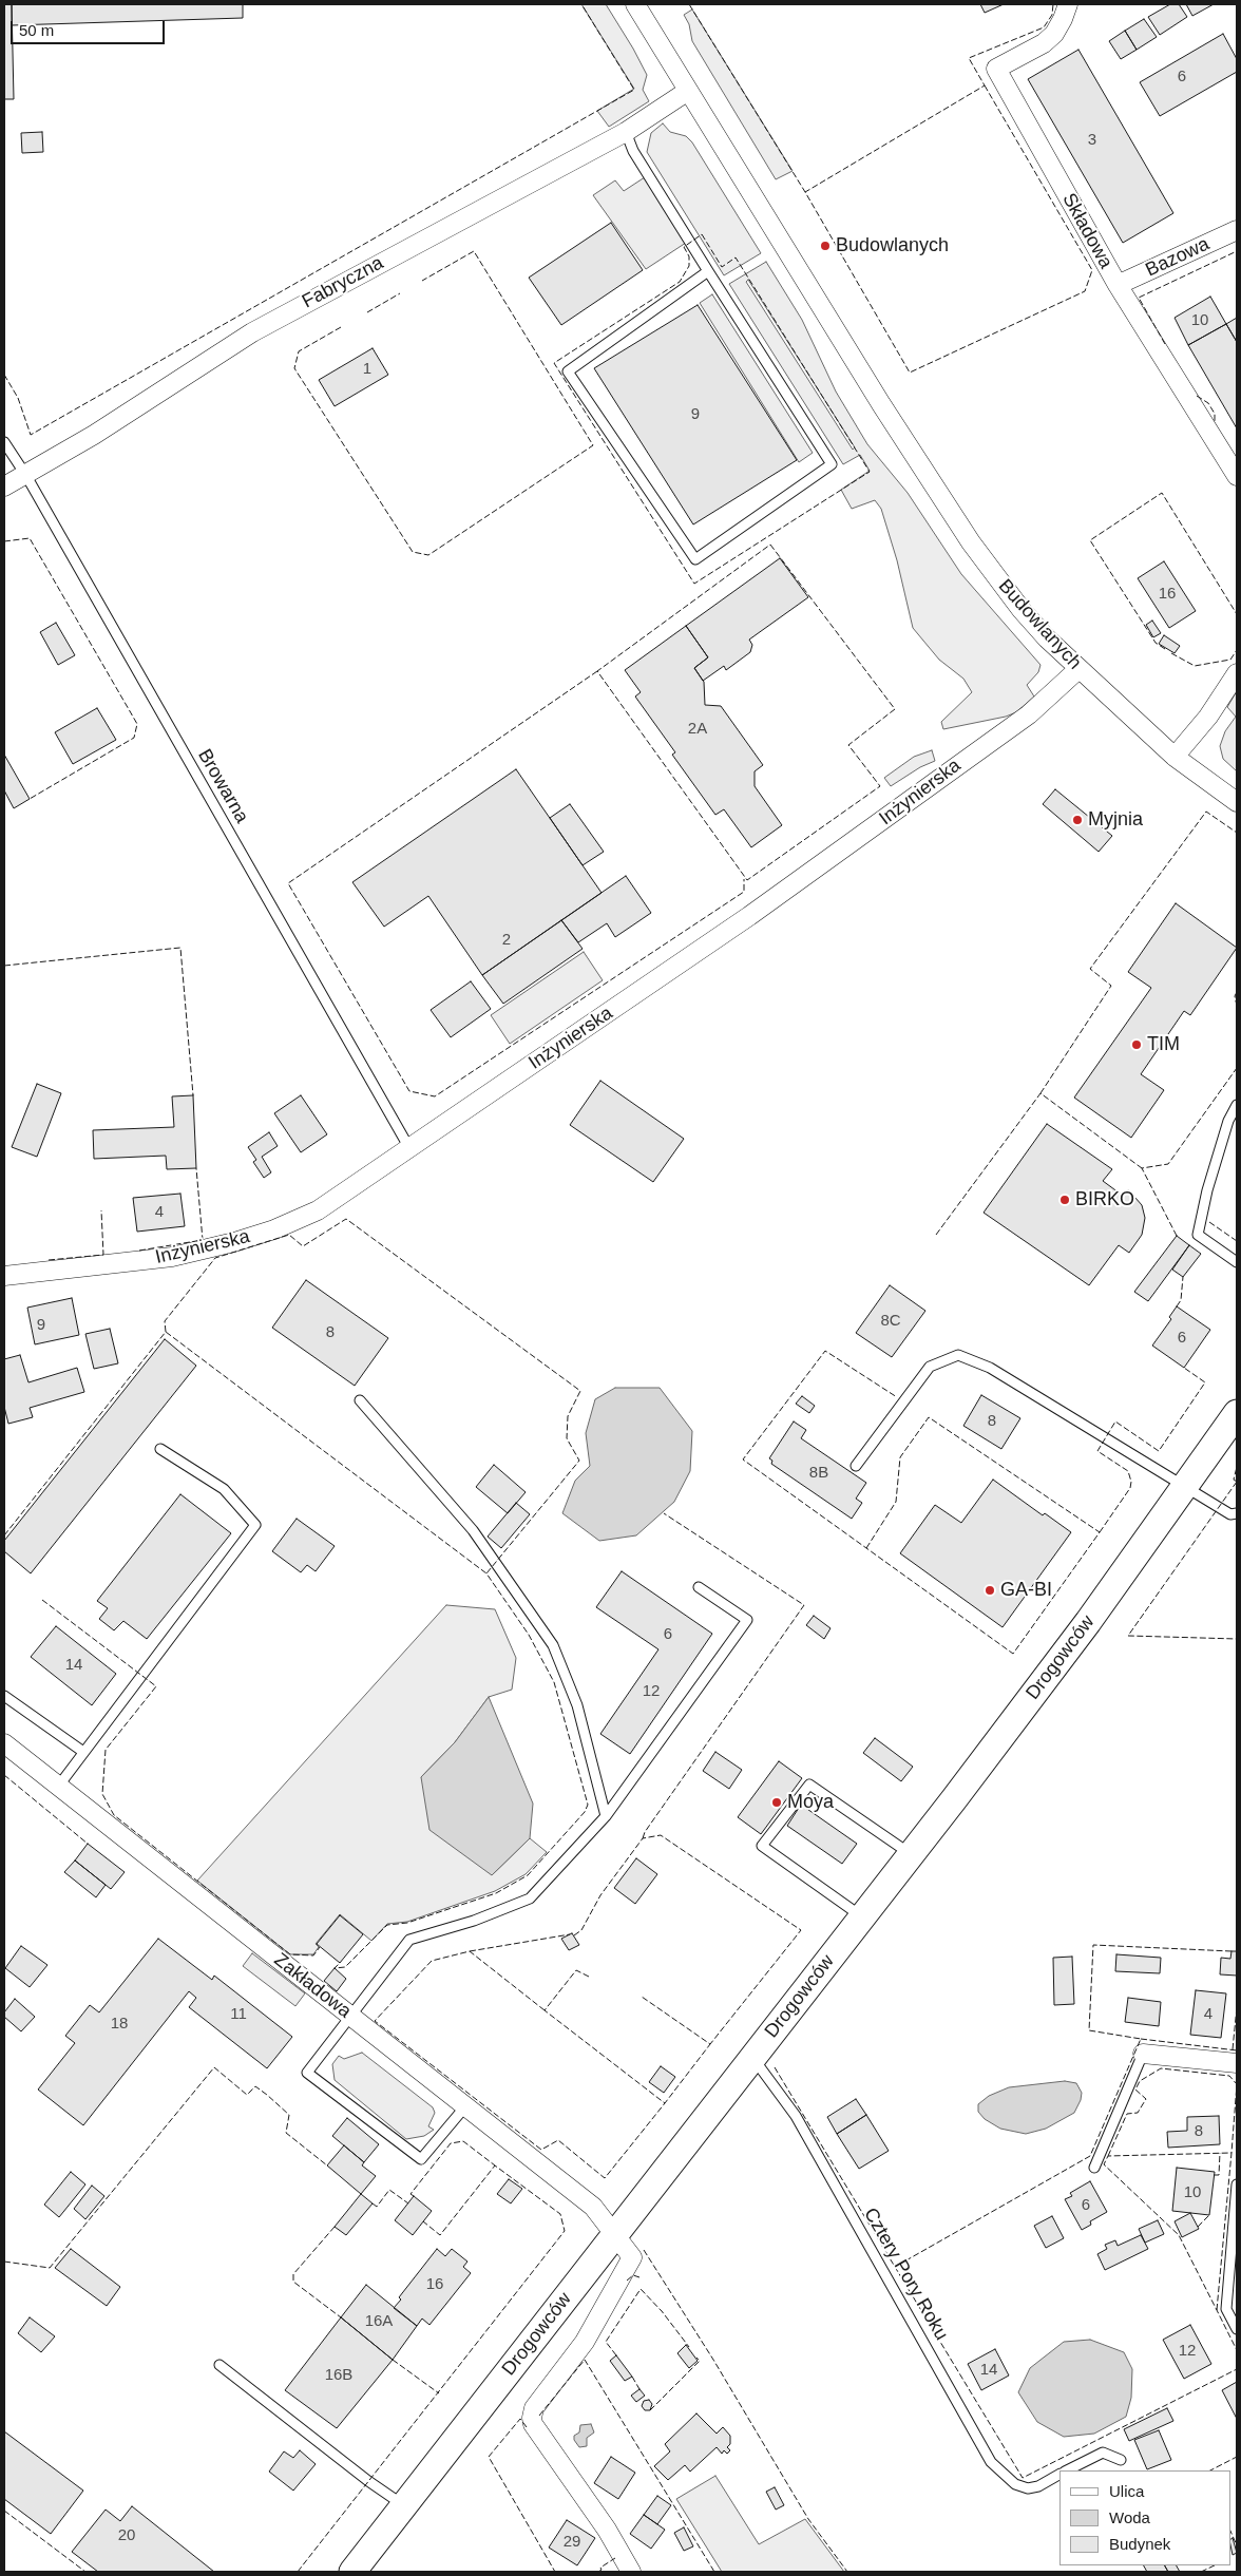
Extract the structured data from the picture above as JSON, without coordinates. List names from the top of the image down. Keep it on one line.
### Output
{"streets":{"main road":["Drogowców"],"street":["Składowa","Bazowa","Fabryczna","Budowlanych","Inżynierska","Zakładowa"],"lane":["Browarna","Cztery Pory Roku"]},"crossings":[["Składowa","Bazowa"],["Fabryczna","Budowlanych"],["Fabryczna","Browarna"],["Budowlanych","Inżynierska"],["Browarna","Inżynierska"],["Drogowców","Zakładowa"],["Drogowców","Cztery Pory Roku"]],"places":["Budowlanych","Myjnia","TIM","BIRKO","GA-BI","Moya"],"house_numbers":["6","3","10","1","9","16","2A","2","4","8C","9","8","6","8","8B","6","14","12","11","4","18","8","10","6","16","16A","12","14","16B","20","29"],"legend":["Ulica","Woda","Budynek"],"scale_bar":"50 m"}
